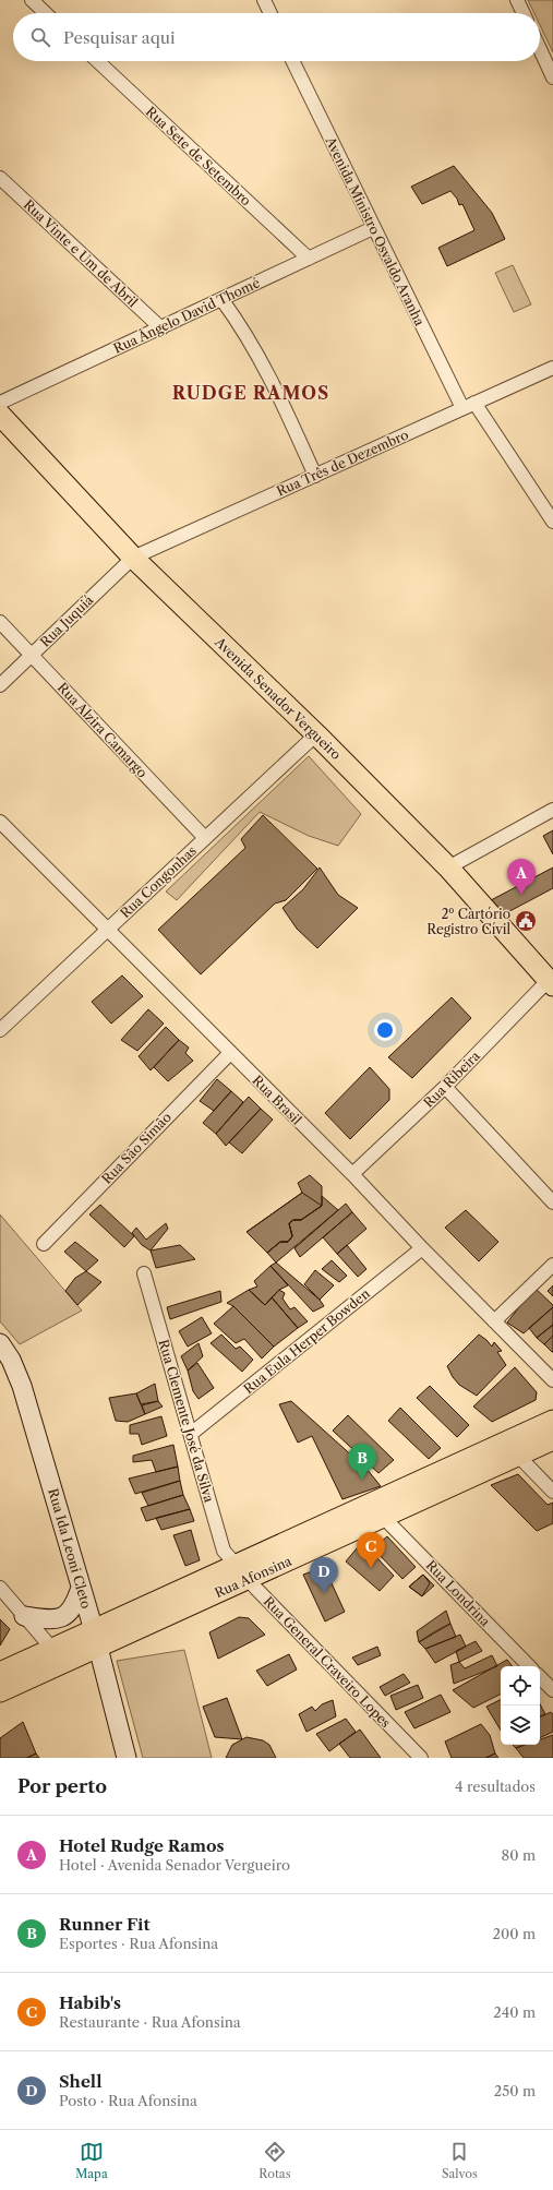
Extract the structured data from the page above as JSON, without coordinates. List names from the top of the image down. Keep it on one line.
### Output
{"streets":{"main road":["Avenida Senador Vergueiro","Rua Afonsina"],"street":["Rua Sete de Setembro","Avenida Ministro Osvaldo Aranha","Rua Vinte e Um de Abril","Rua Ângelo David Thomé","Rua Três de Dezembro","Rua Juquiá","Rua Alzira Camargo","Rua Congonhas","Rua Ribeira","Rua Brasil","Rua São Simão","Rua Eula Herper Bowden","Rua Clemente José da Silva","Rua Ida Leoni Cleto","Rua Londrina","Rua General Craveiro Lopes"]},"crossings":[["Rua Sete de Setembro","Rua Ângelo David Thomé"],["Avenida Ministro Osvaldo Aranha","Rua Ângelo David Thomé"],["Avenida Ministro Osvaldo Aranha","Rua Três de Dezembro"],["Rua Vinte e Um de Abril","Rua Ângelo David Thomé"],["Rua Três de Dezembro","Rua Juquiá"],["Rua Três de Dezembro","Avenida Senador Vergueiro"],["Rua Juquiá","Avenida Senador Vergueiro"],["Rua Juquiá","Rua Alzira Camargo"],["Avenida Senador Vergueiro","Rua Congonhas"],["Avenida Senador Vergueiro","Rua Ribeira"],["Rua Alzira Camargo","Rua Congonhas"],["Rua Congonhas","Rua Brasil"],["Rua Ribeira","Rua Brasil"],["Rua Brasil","Rua São Simão"],["Rua Brasil","Rua Eula Herper Bowden"],["Rua Eula Herper Bowden","Rua Clemente José da Silva"],["Rua Clemente José da Silva","Rua Afonsina"],["Rua Clemente José da Silva","Rua General Craveiro Lopes"],["Rua Ida Leoni Cleto","Rua Afonsina"],["Rua Afonsina","Rua Londrina"],["Rua Afonsina","Rua General Craveiro Lopes"]],"districts":["RUDGE RAMOS"],"places":{"public building":["2º Cartório Registro Cívil"]},"page":{"search":"Pesquisar aqui","pins":["A","B","C","D"],"heading":["Por perto","4 resultados"],"list":[{"mark":"A","name":"Hotel Rudge Ramos","note":"Hotel · Avenida Senador Vergueiro","value":"80 m"},{"mark":"B","name":"Runner Fit","note":"Esportes · Rua Afonsina","value":"200 m"},{"mark":"C","name":"Habib's","note":"Restaurante · Rua Afonsina","value":"240 m"},{"mark":"D","name":"Shell","note":"Posto · Rua Afonsina","value":"250 m"}],"nav":["Mapa","Rotas","Salvos"]}}
